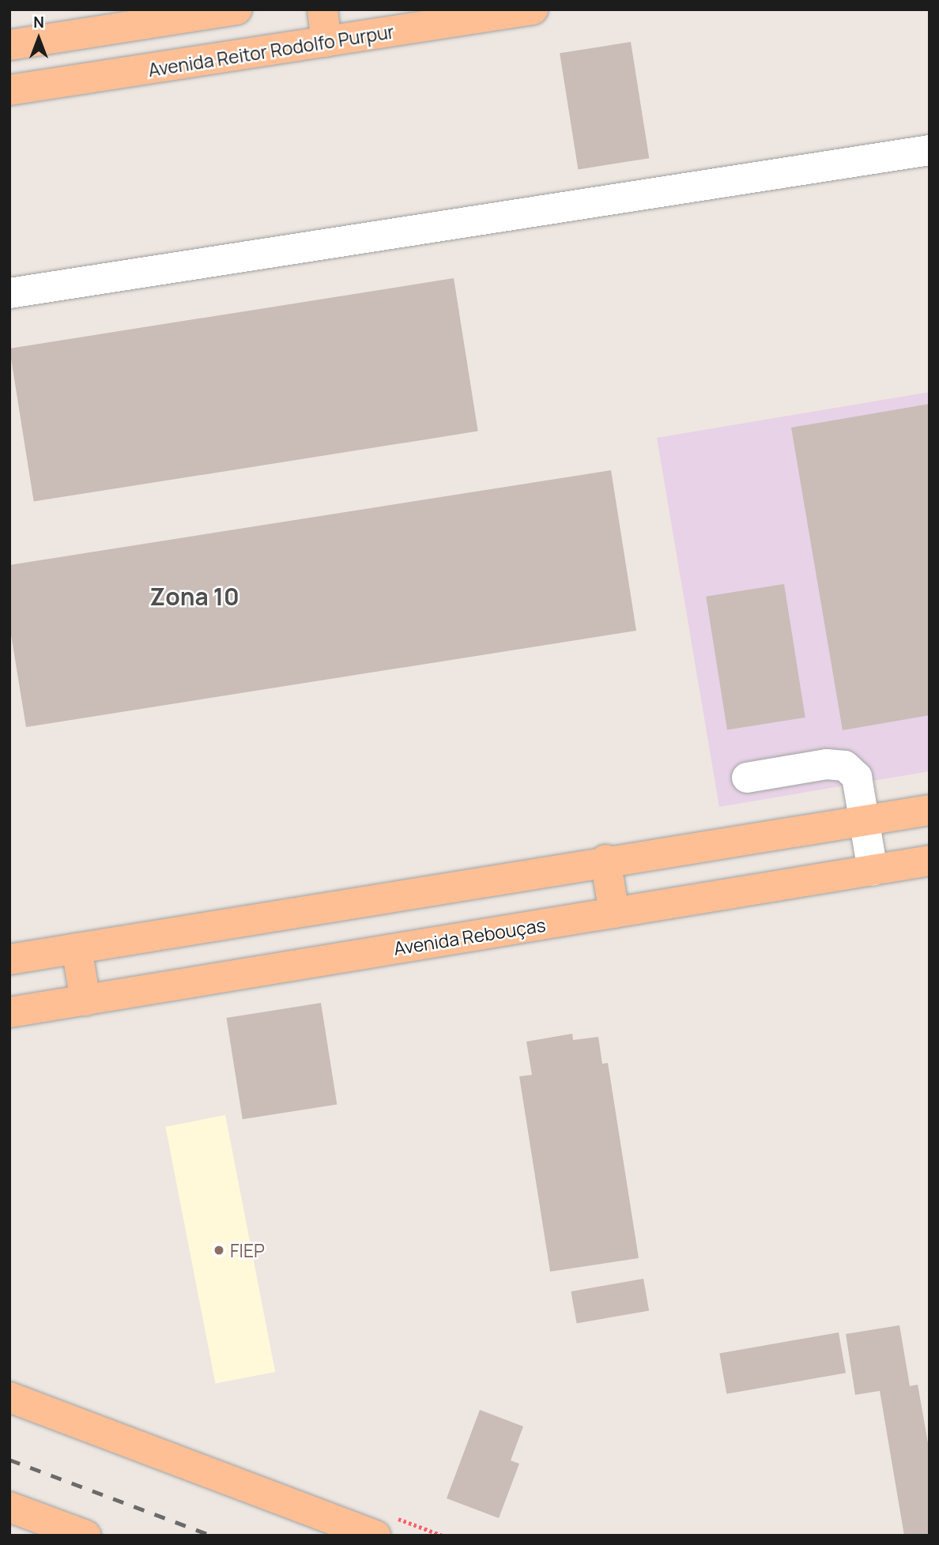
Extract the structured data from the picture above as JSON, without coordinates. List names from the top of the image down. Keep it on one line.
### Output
{"streets":{"main road":["Avenida Reitor Rodolfo Purpur","Avenida Rebouças"]},"districts":["Zona 10"],"places":["FIEP"],"north":"top"}
